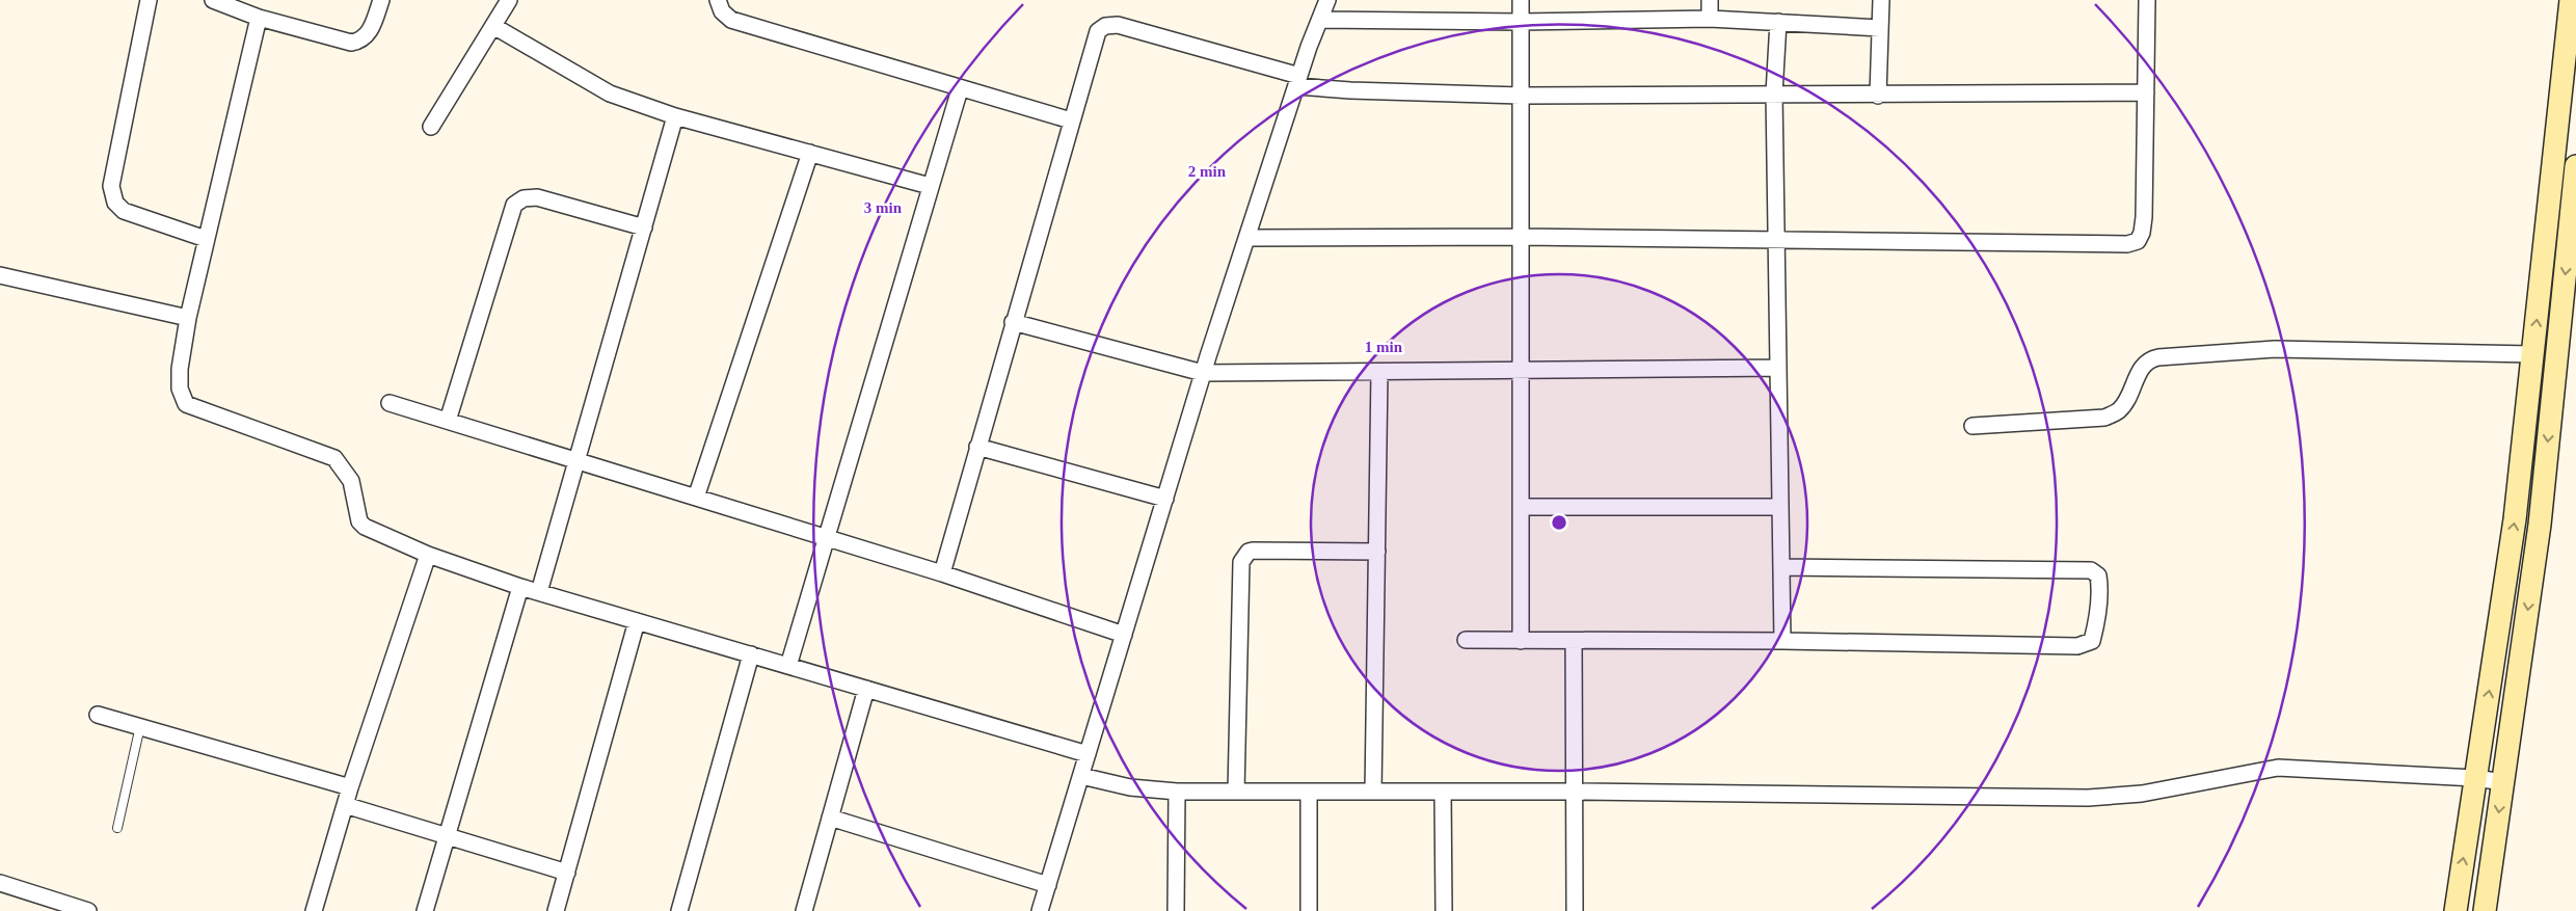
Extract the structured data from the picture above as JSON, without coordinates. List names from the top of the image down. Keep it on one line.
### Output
{"rings":["2 min","3 min","1 min"]}
